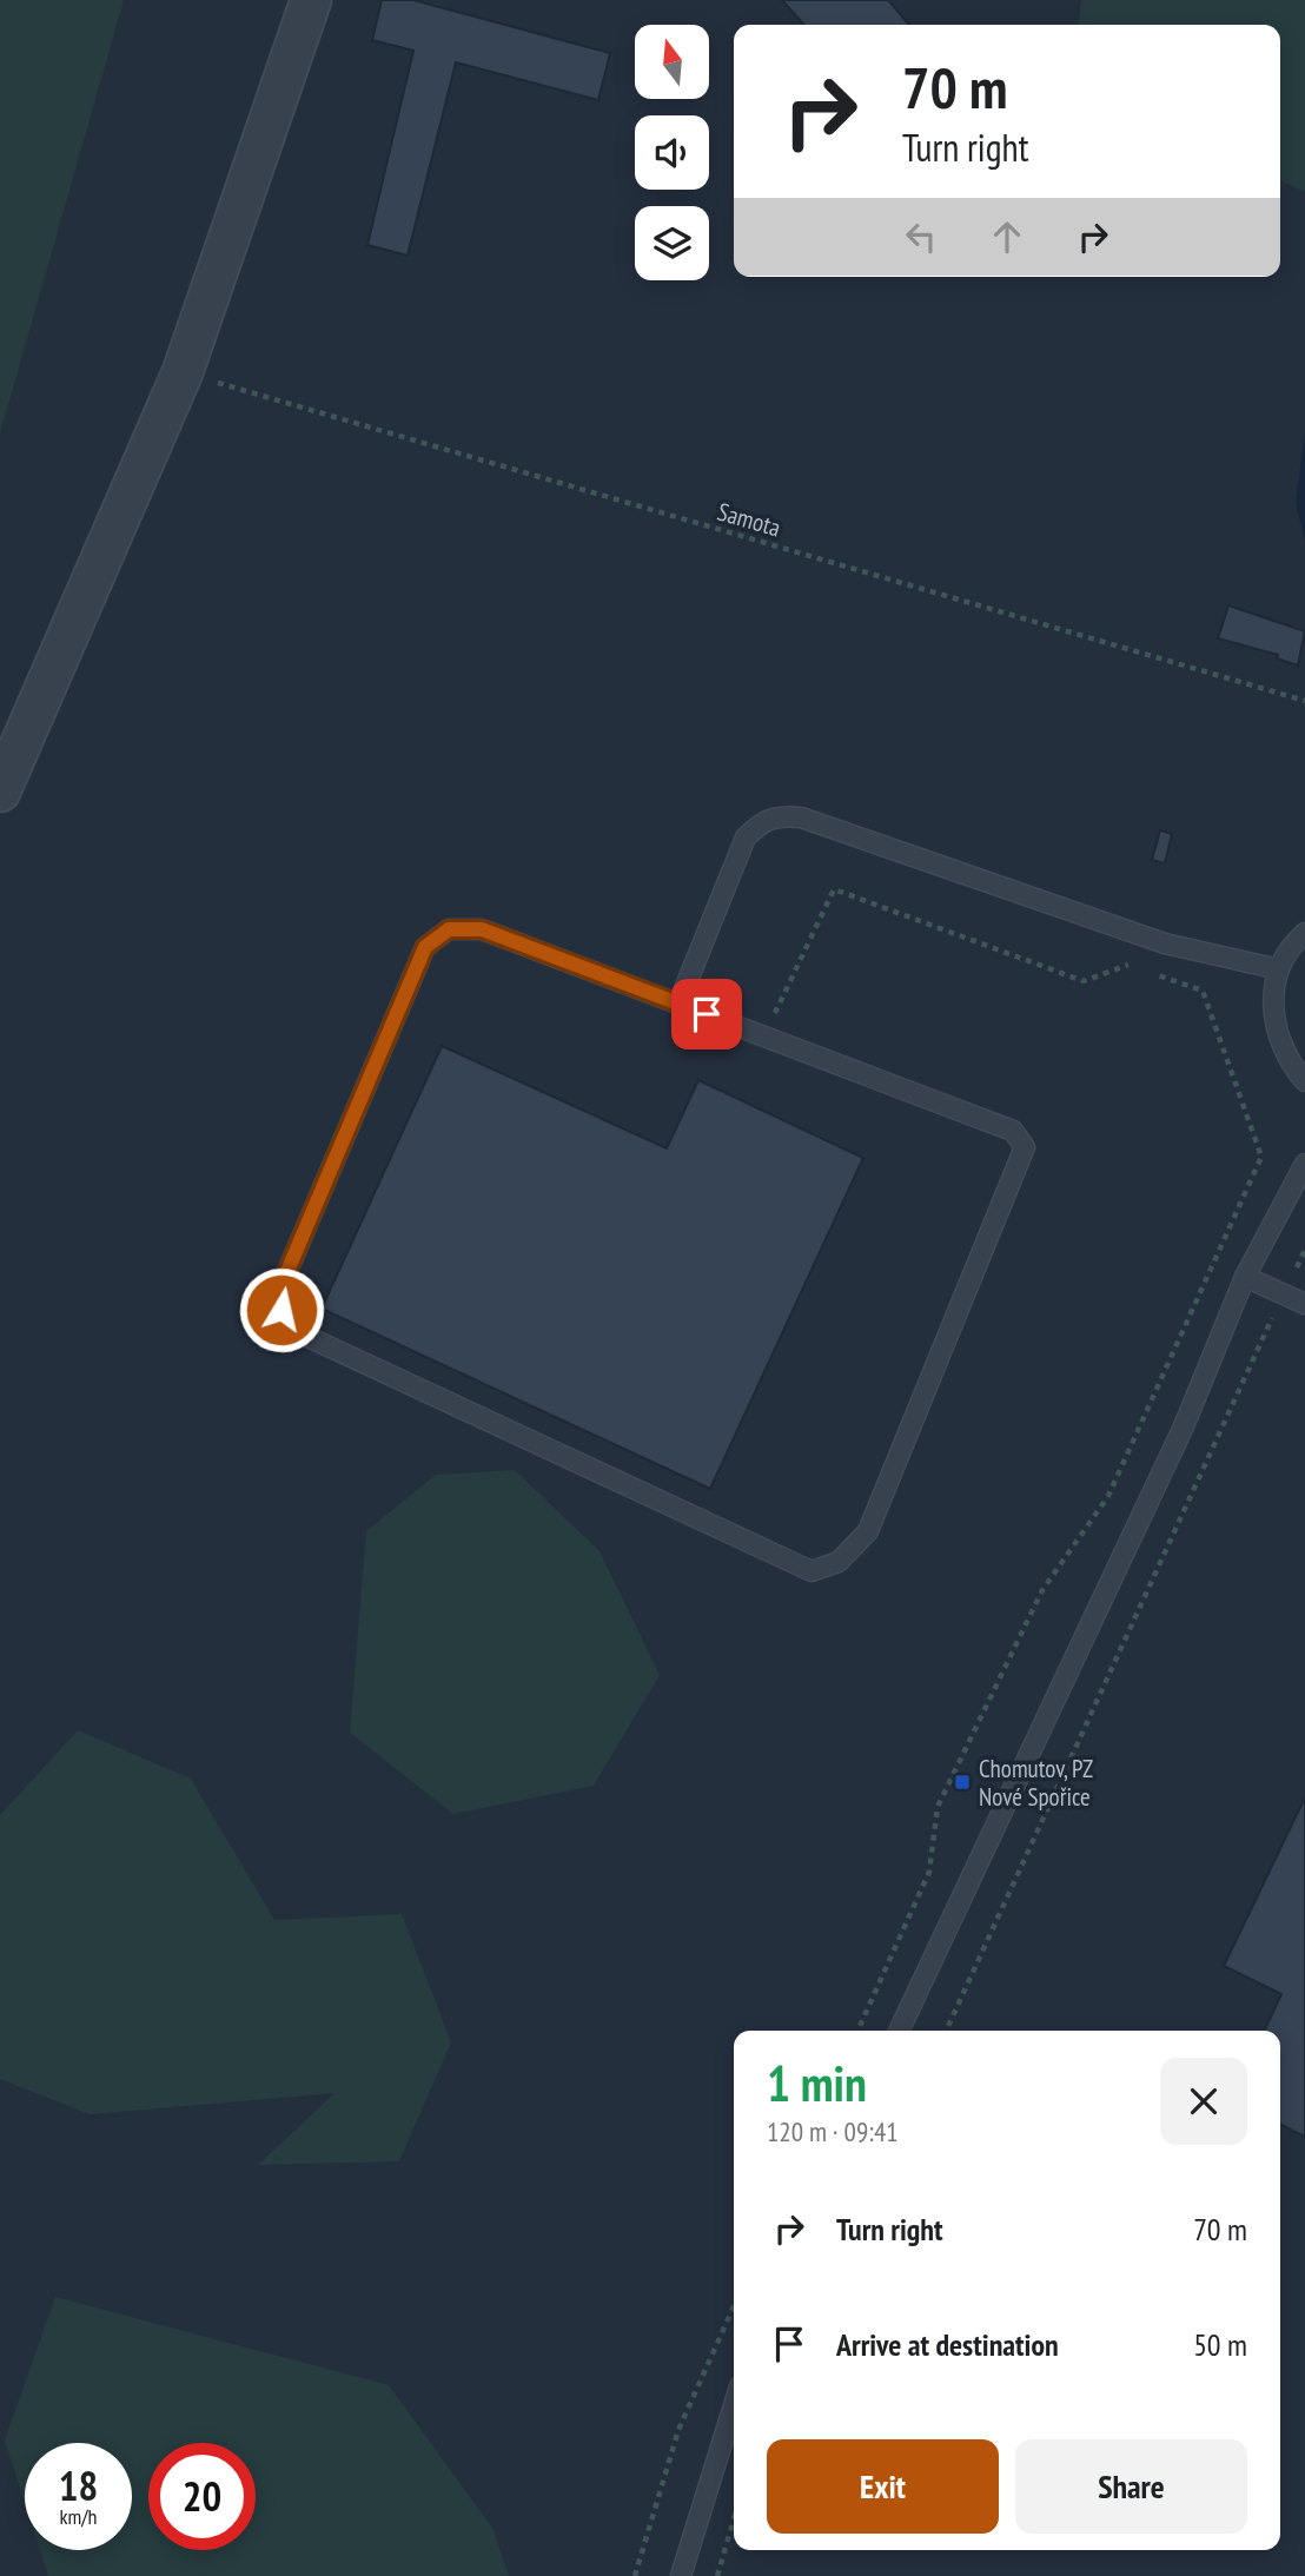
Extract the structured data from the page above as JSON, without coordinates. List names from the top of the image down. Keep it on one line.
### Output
{"streets":{"path":["Samota"]},"places":{"transit":["Chomutov, PZ Nové Spořice"]},"north":"top","page":{"turn":["70 m","Turn right"],"heading":["1 min","120 m · 09:41"],"list":[{"name":"Turn right","value":"70 m"},{"name":"Arrive at destination","value":"50 m"}],"buttons":["Exit","Share"],"speed":"18 km/h","limit":"20"}}
